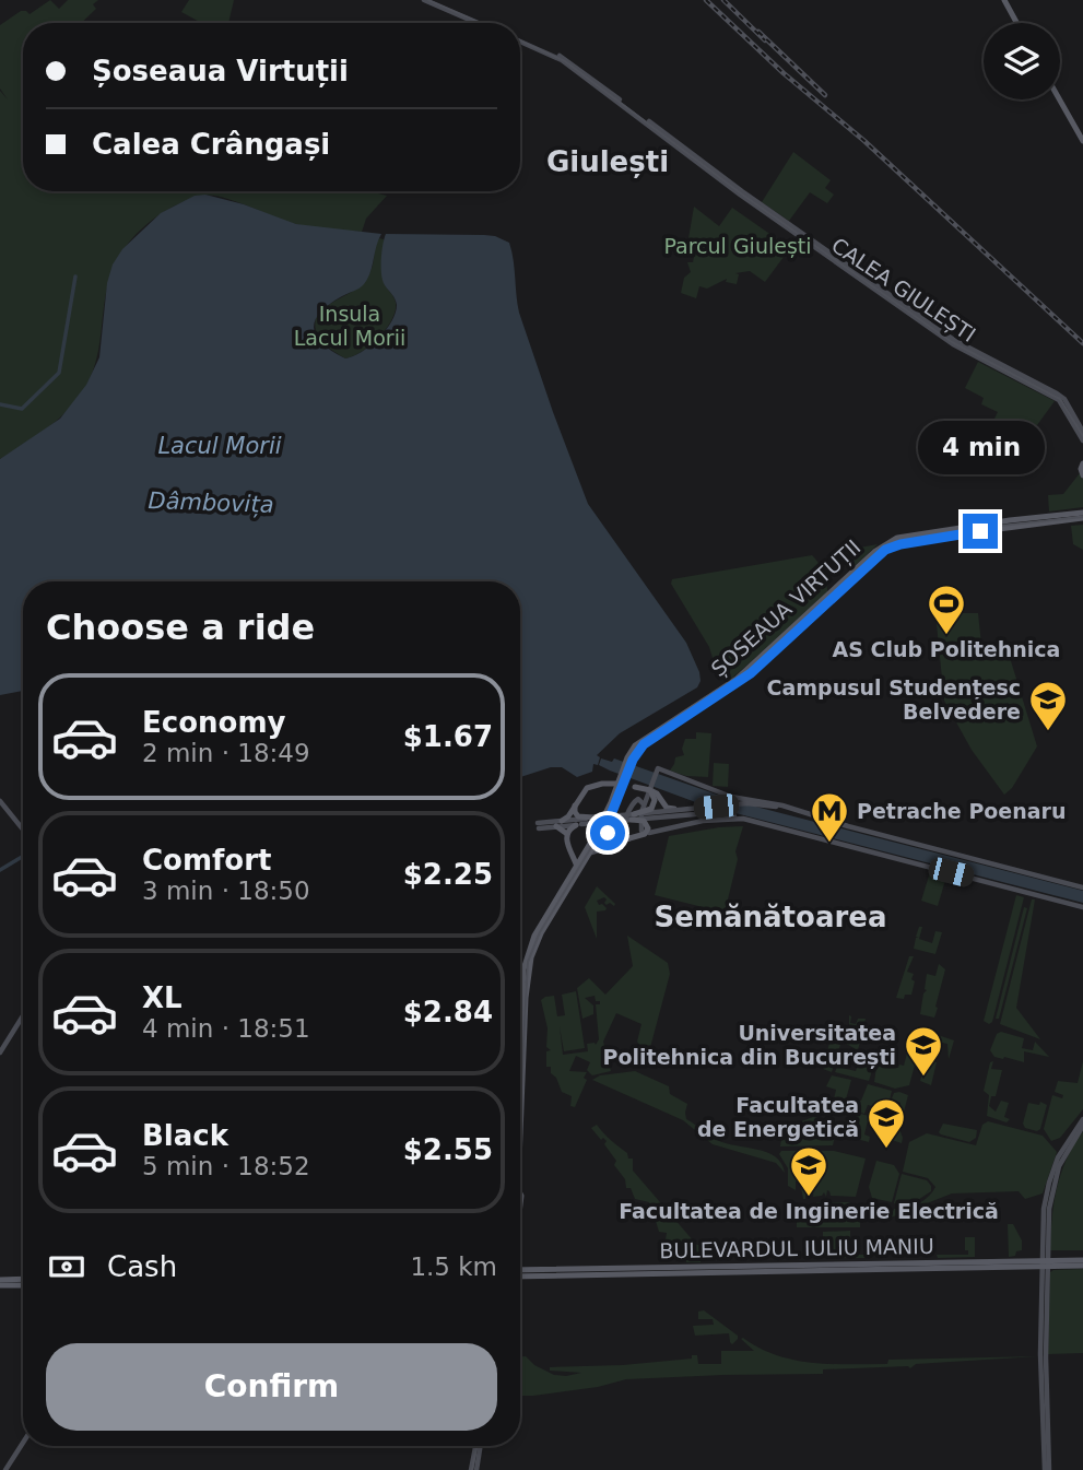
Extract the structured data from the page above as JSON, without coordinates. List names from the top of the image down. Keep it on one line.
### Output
{"streets":{"main road":["CALEA GIULEȘTI","ȘOSEAUA VIRTUȚII","BULEVARDUL IULIU MANIU"]},"districts":["Giulești","Semănătoarea"],"water":["Lacul Morii","Dâmbovița"],"parks":["Parcul Giulești","Insula Lacul Morii"],"places":{"sports":["AS Club Politehnica"],"school or university":["Campusul Studențesc Belvedere","Universitatea Politehnica din București","Facultatea de Energetică","Facultatea de Inginerie Electrică"],"metro station":["Petrache Poenaru"]},"page":{"banner":["Șoseaua Virtuții","Calea Crângași"],"bubble":"4 min","heading":"Choose a ride","list":[{"name":"Economy","note":"2 min · 18:49","value":"$1.67"},{"name":"Comfort","note":"3 min · 18:50","value":"$2.25"},{"name":"XL","note":"4 min · 18:51","value":"$2.84"},{"name":"Black","note":"5 min · 18:52","value":"$2.55"}],"pay":["Cash","1.5 km"],"buttons":"Confirm"}}
